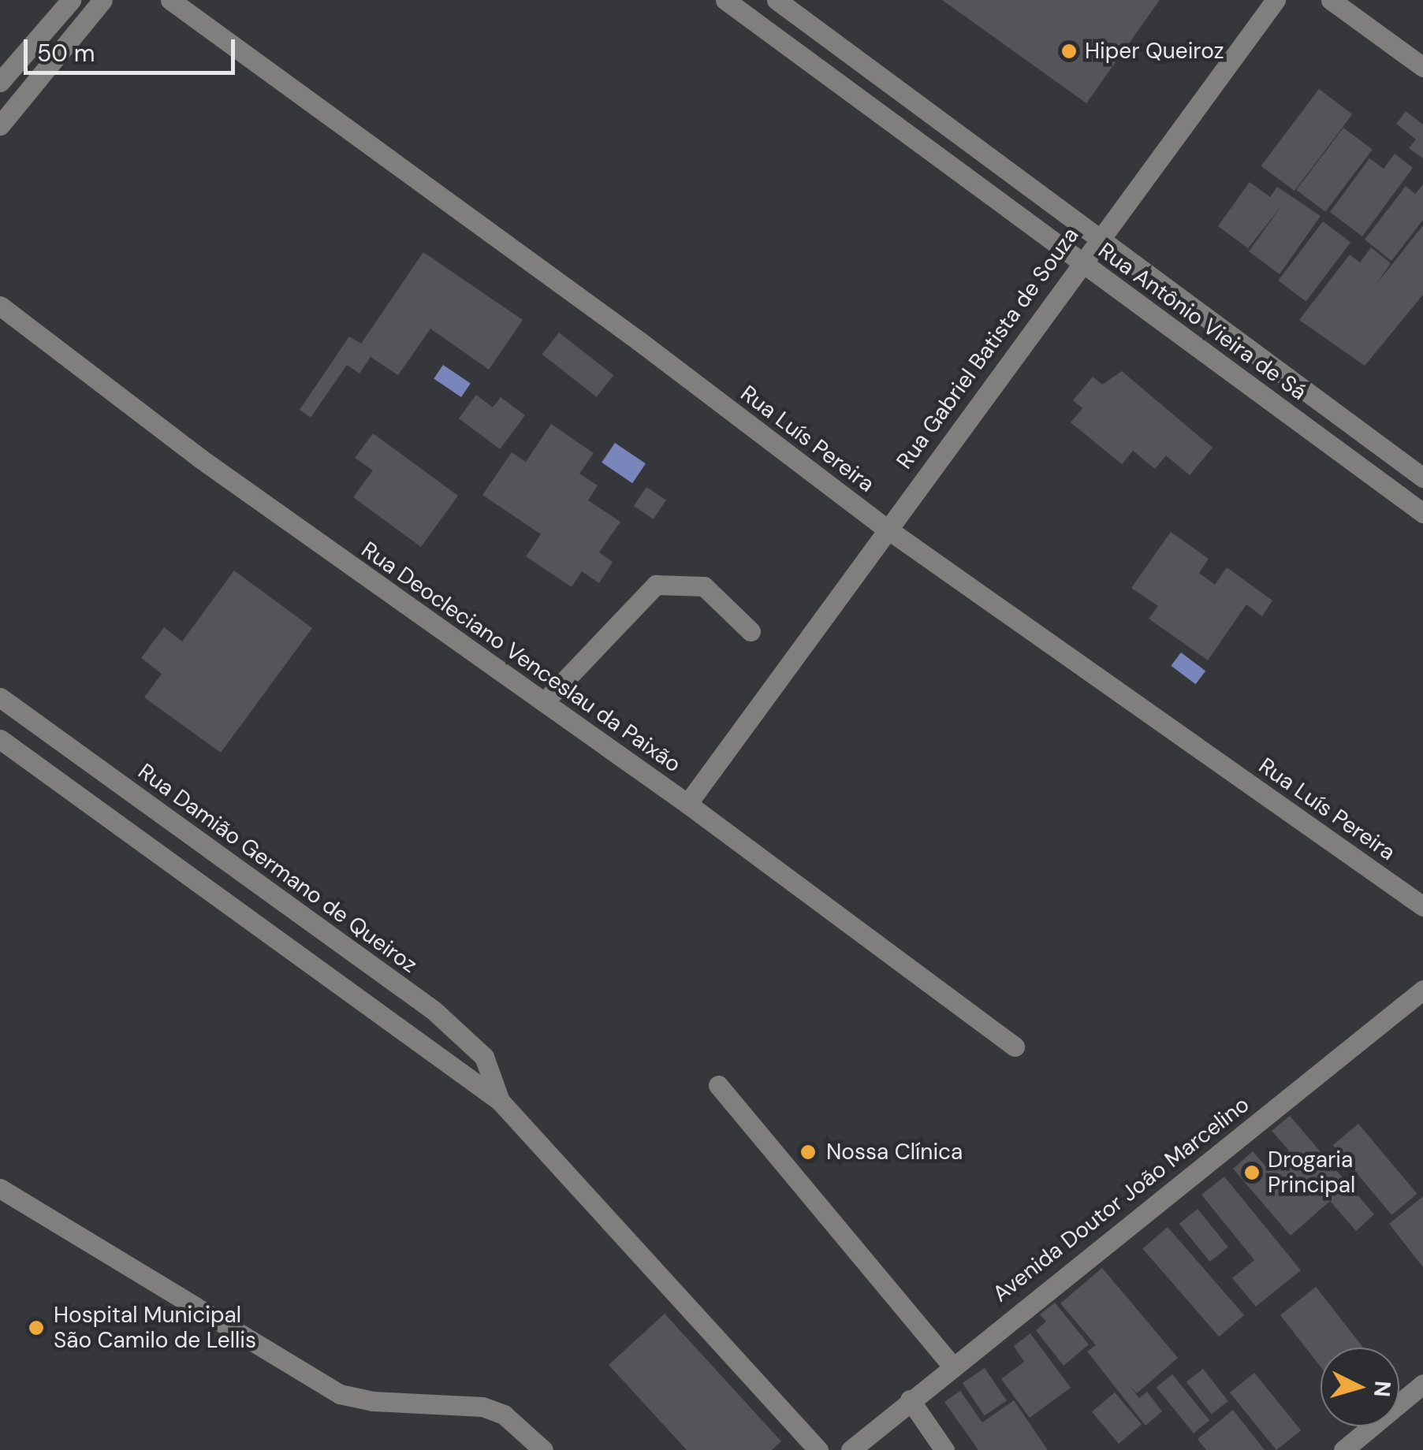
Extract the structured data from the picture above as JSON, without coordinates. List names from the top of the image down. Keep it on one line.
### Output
{"streets":{"street":["Rua Antônio Vieira de Sá","Rua Gabriel Batista de Souza","Rua Luís Pereira","Rua Deocleciano Venceslau da Paixão","Rua Damião Germano de Queiroz","Avenida Doutor João Marcelino"]},"crossings":[["Rua Antônio Vieira de Sá","Rua Gabriel Batista de Souza"],["Rua Gabriel Batista de Souza","Rua Luís Pereira"],["Rua Gabriel Batista de Souza","Rua Deocleciano Venceslau da Paixão"]],"places":["Hiper Queiroz","Nossa Clínica","Drogaria Principal","Hospital Municipal São Camilo de Lellis"],"scale_bar":"50 m","north":"right"}
